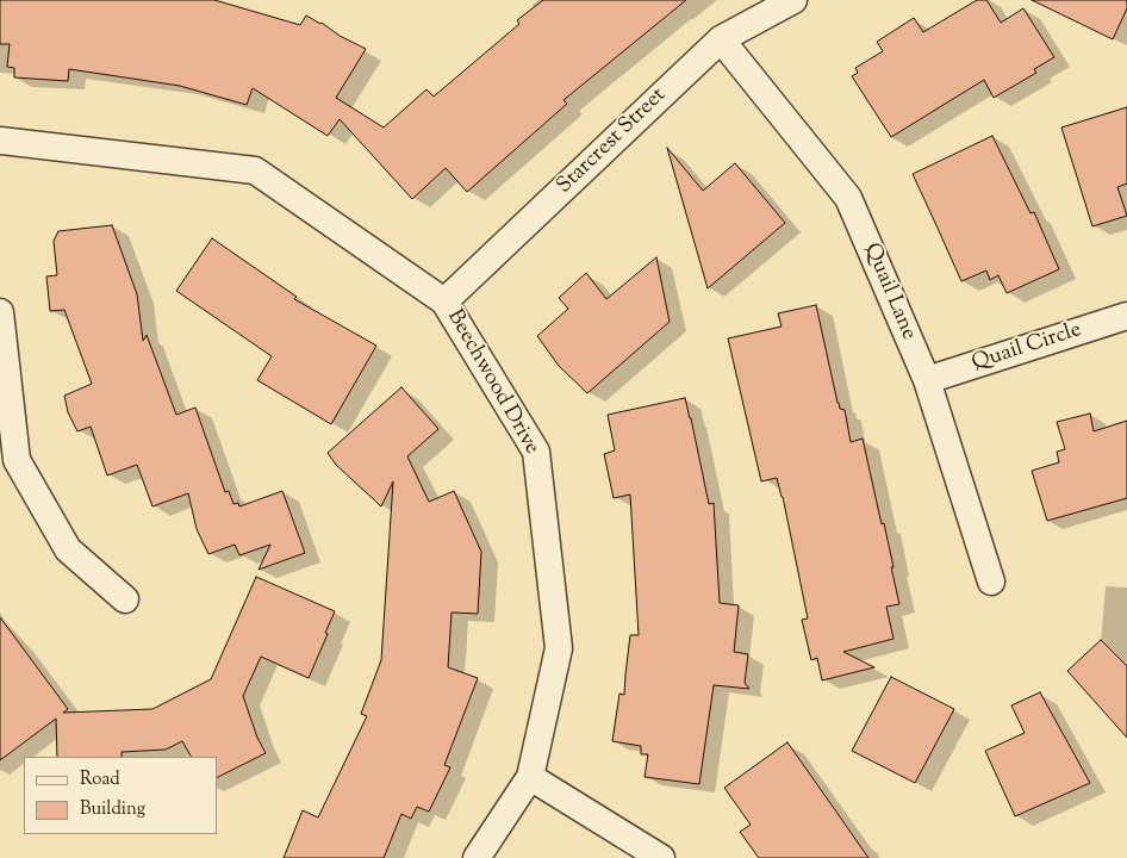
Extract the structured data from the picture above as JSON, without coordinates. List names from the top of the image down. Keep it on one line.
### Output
{"streets":{"street":["Starcrest Street","Quail Lane","Quail Circle","Beechwood Drive"]},"crossings":[["Starcrest Street","Quail Lane"],["Starcrest Street","Beechwood Drive"],["Quail Lane","Quail Circle"]],"legend":["Road","Building"]}
